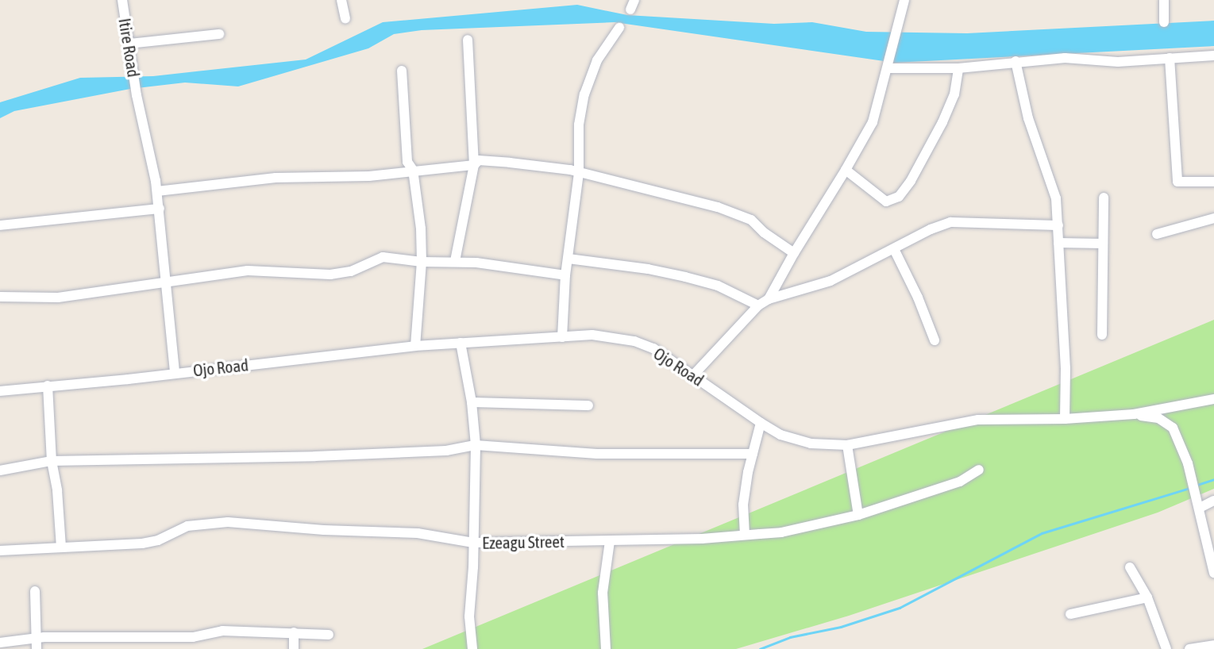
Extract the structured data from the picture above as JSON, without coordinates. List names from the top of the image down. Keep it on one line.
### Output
{"streets":{"street":["Itire Road","Ojo Road","Ezeagu Street"]},"crossings":[["Itire Road","Ojo Road"]]}
